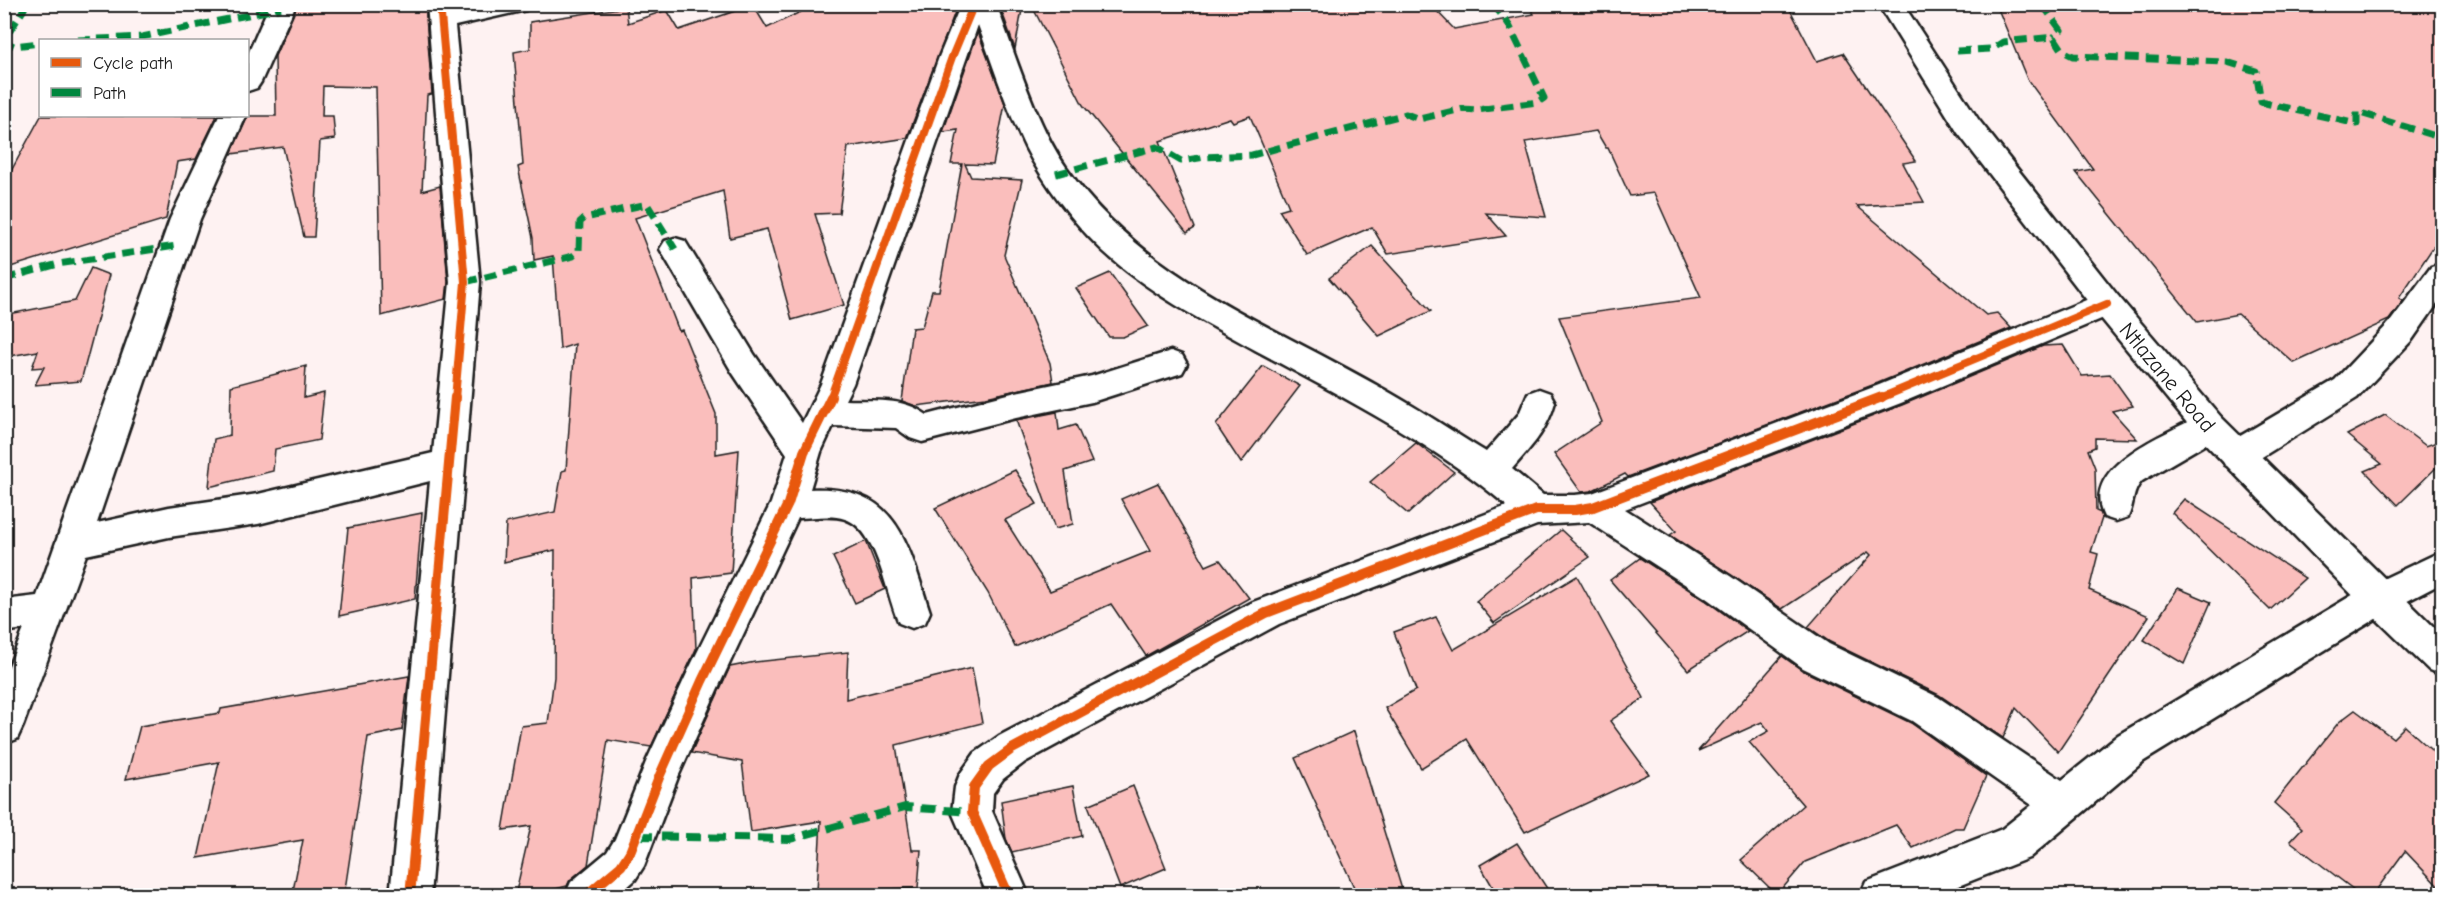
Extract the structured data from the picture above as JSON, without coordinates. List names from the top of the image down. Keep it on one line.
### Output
{"streets":{"street":["Ntlazane Road"]},"legend":["Cycle path","Path"]}
